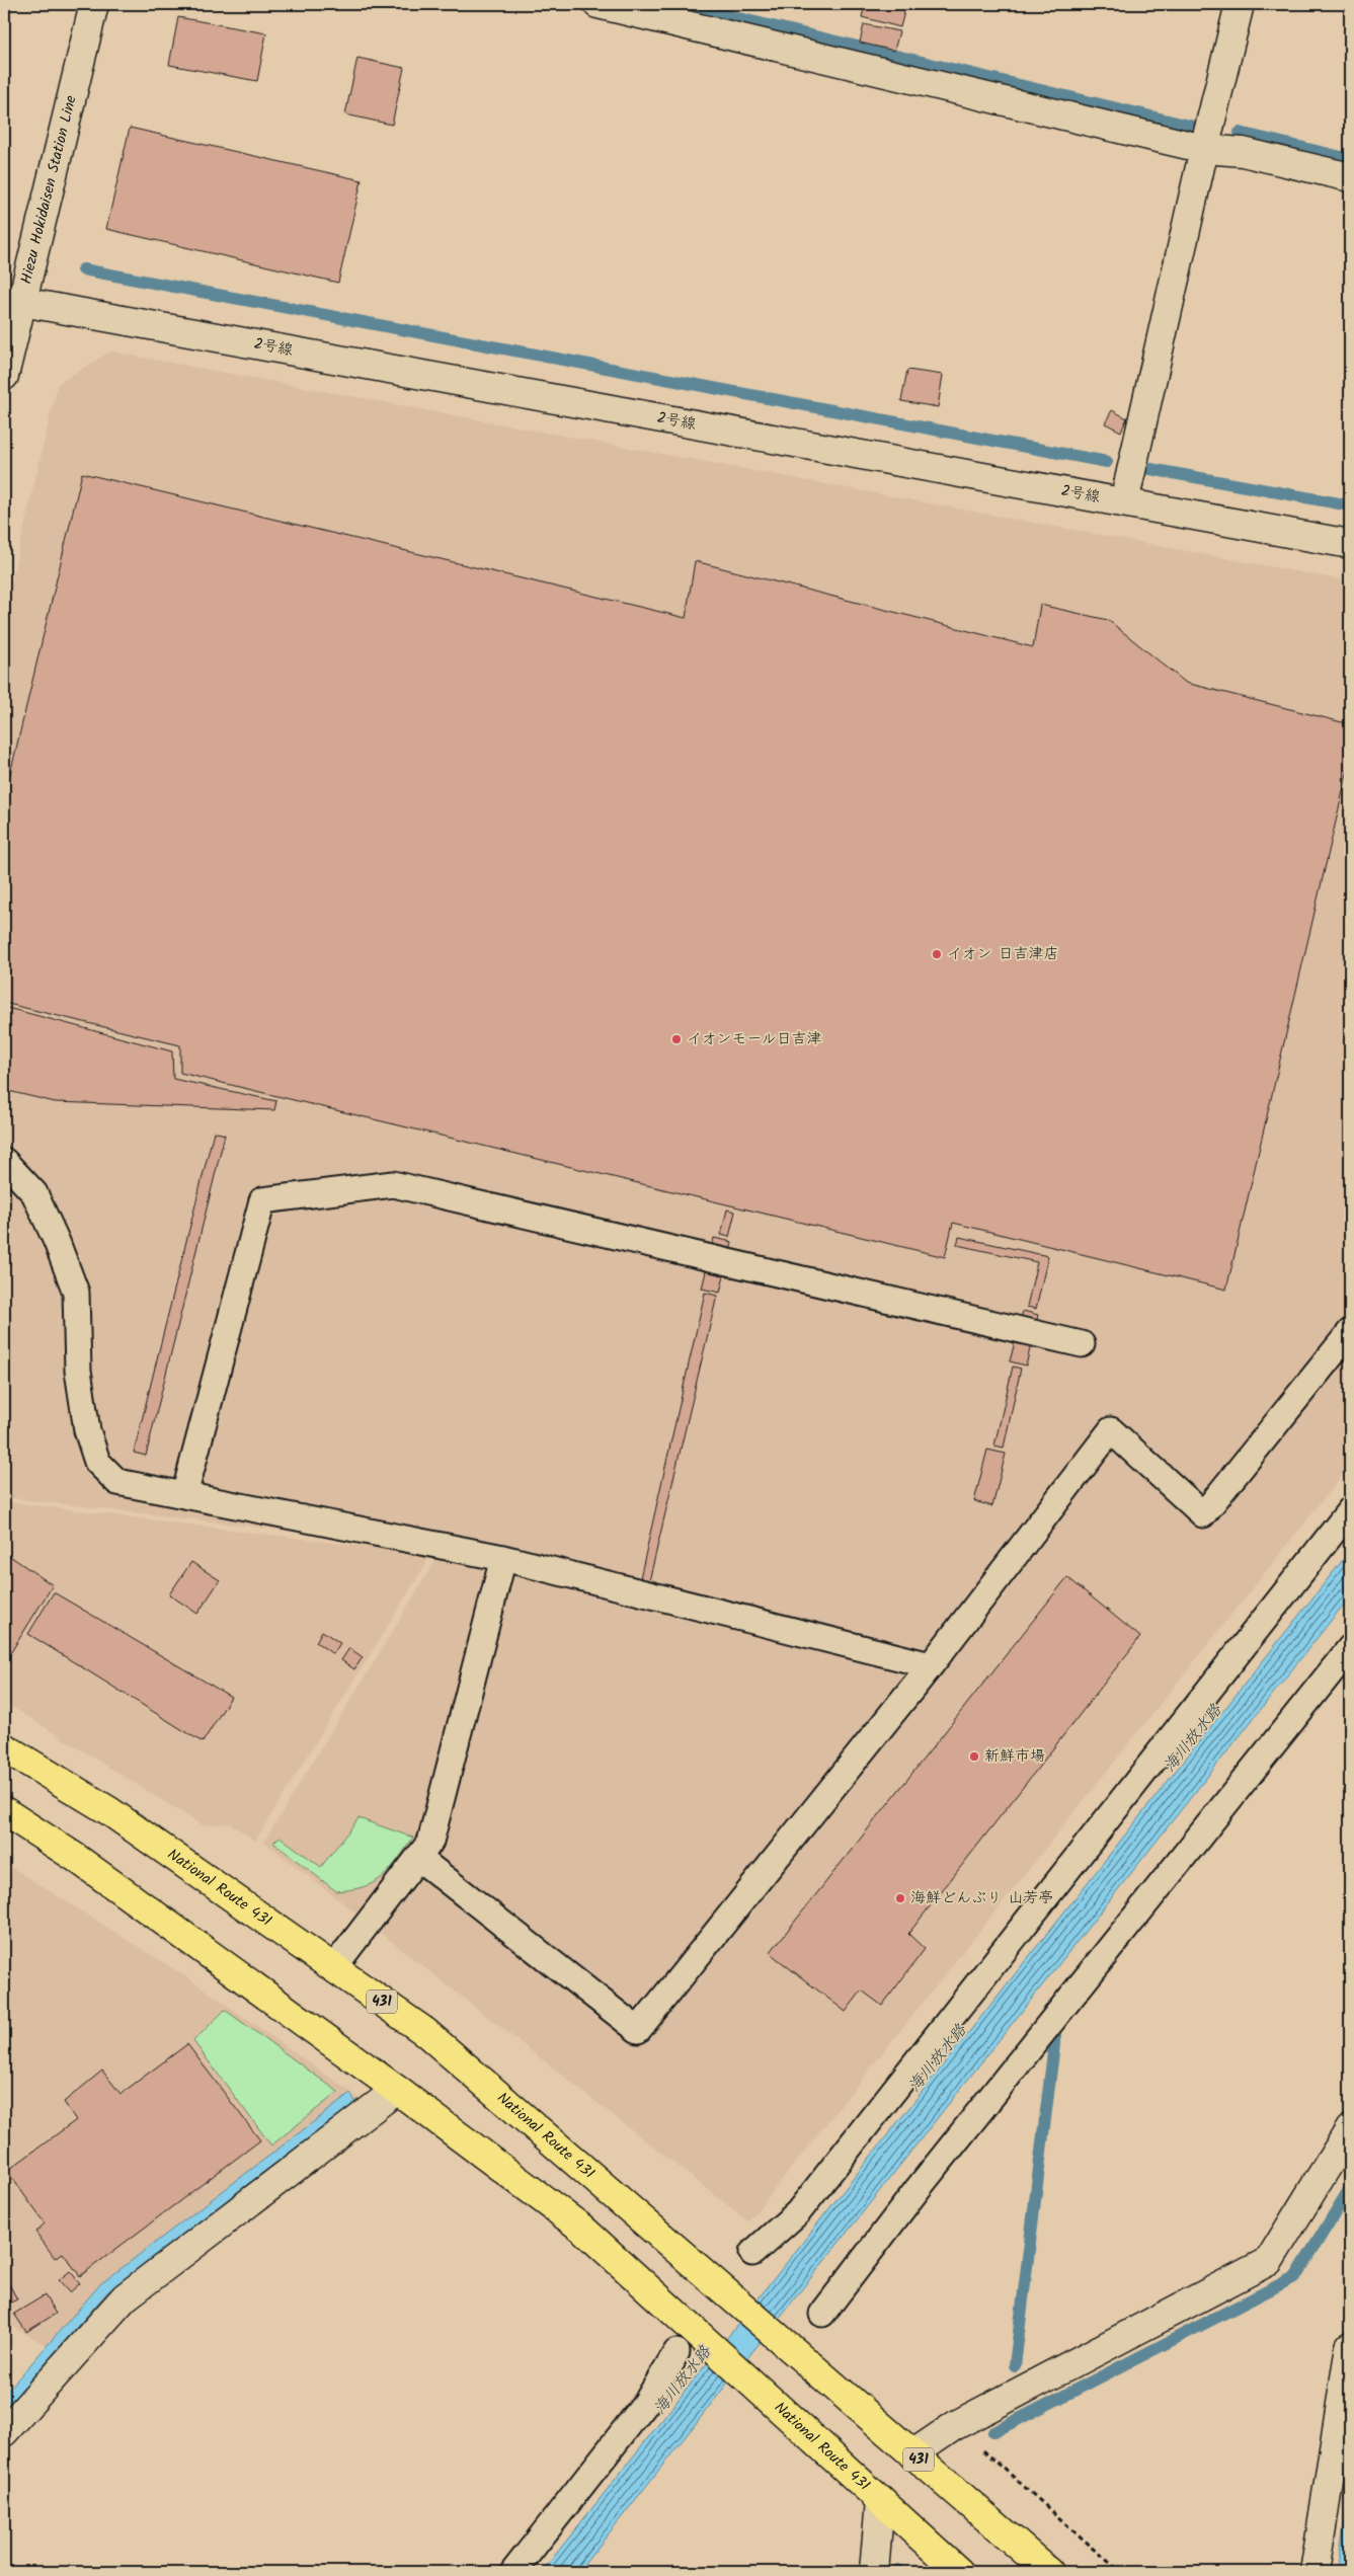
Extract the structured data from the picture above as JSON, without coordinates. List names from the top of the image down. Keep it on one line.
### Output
{"streets":{"highway":["National Route 431","431"],"street":["Hiezu Hokidaisen Station Line","2号線"]},"crossings":[["Hiezu Hokidaisen Station Line","2号線"]],"water":["海川放水路"],"places":["イオン 日吉津店","イオンモール日吉津","新鮮市場","海鮮どんぶり 山芳亭"]}
